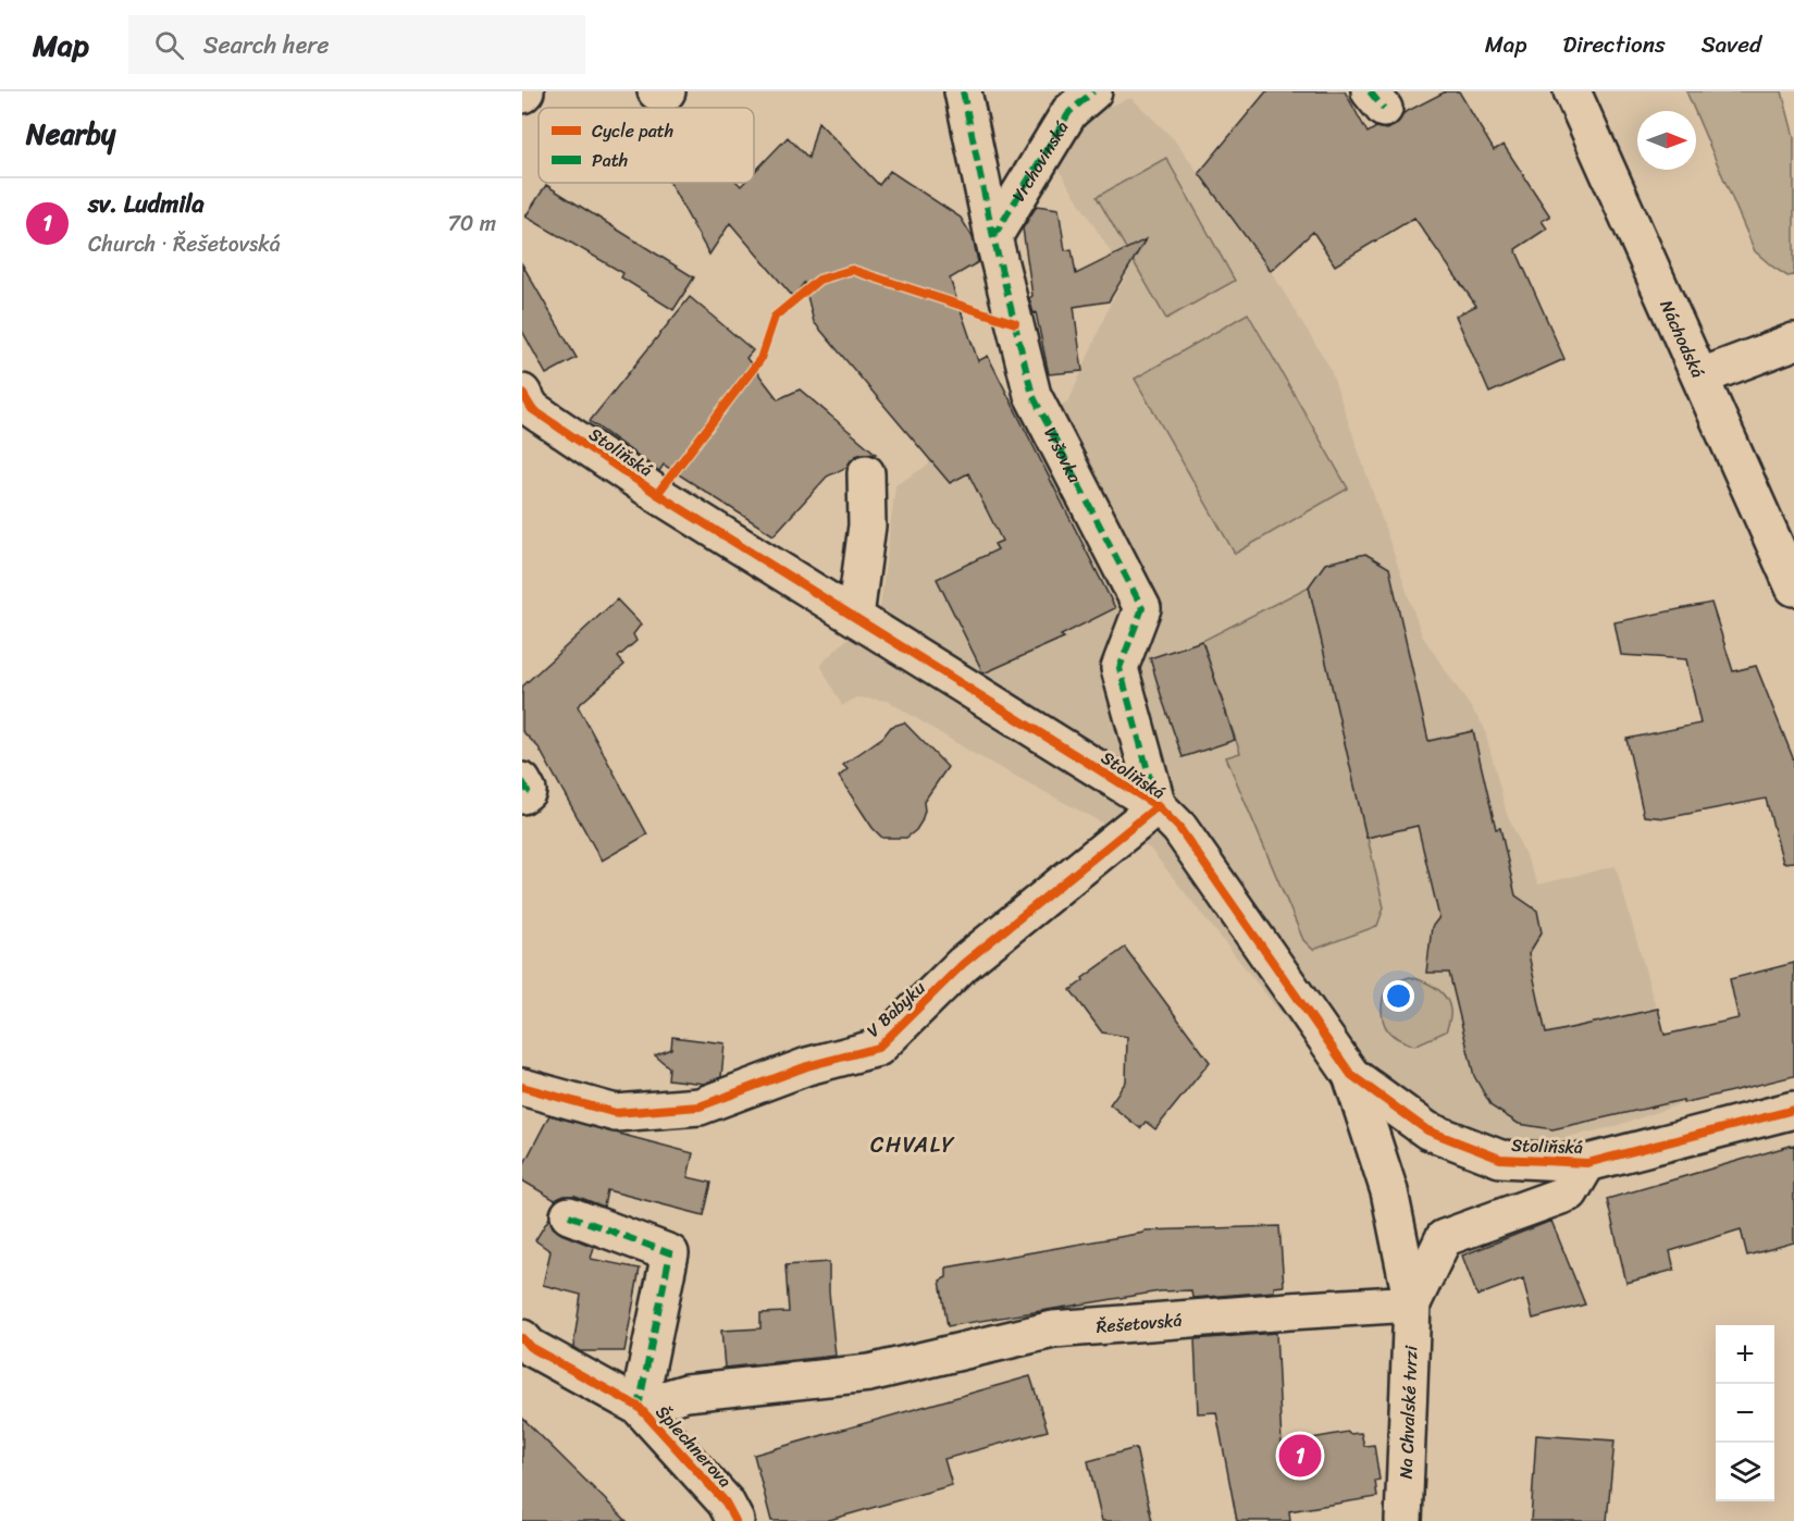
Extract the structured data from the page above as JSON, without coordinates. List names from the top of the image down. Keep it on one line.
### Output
{"streets":{"street":["Vrchovinská","Náchodská","Stoliňská","Vršovka","V Babyku","Řešetovská","Na Chvalské tvrzi","Šplechnerova"]},"crossings":[["Vrchovinská","Vršovka"],["Stoliňská","Vršovka"],["Stoliňská","V Babyku"],["Stoliňská","Řešetovská"],["Stoliňská","Na Chvalské tvrzi"],["Vršovka","V Babyku"],["Řešetovská","Na Chvalské tvrzi"],["Řešetovská","Šplechnerova"]],"districts":["CHVALY"],"legend":["Cycle path","Path"],"north":"right","page":{"header":"Map","search":"Search here","nav":["Map","Directions","Saved"],"heading":"Nearby","list":[{"mark":"1","name":"sv. Ludmila","note":"Church · Řešetovská","value":"70 m"}],"map_buttons":["+","−"],"pins":"1"}}
